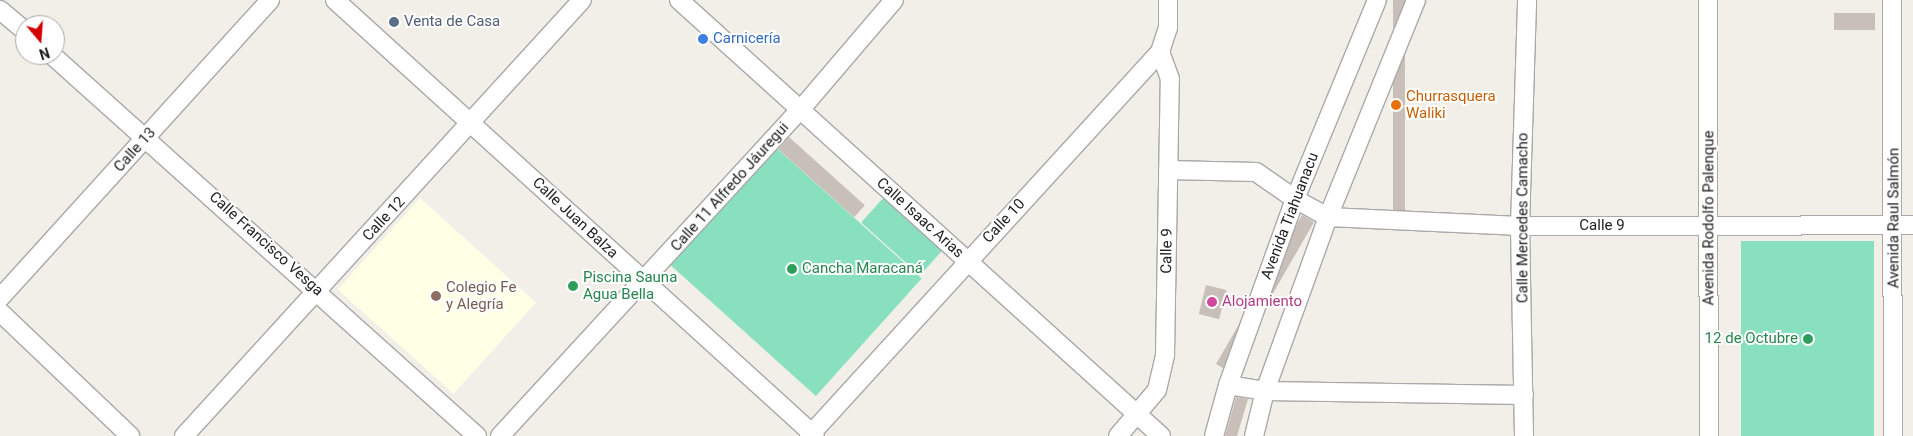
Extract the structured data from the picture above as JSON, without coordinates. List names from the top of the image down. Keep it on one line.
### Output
{"streets":{"street":["Calle 13","Calle 11 Alfredo Jáuregui","Avenida Tiahuanacu","Calle Juan Balza","Calle Isaac Arias","Calle Mercedes Camacho","Avenida Rodolfo Palenque","Avenida Raul Salmón","Calle 12","Calle 10","Calle 9","Calle Francisco Vesga"]},"crossings":[["Calle 13","Calle Francisco Vesga"],["Calle 11 Alfredo Jáuregui","Calle Juan Balza"],["Calle 11 Alfredo Jáuregui","Calle Isaac Arias"],["Avenida Tiahuanacu","Calle 9"],["Calle Juan Balza","Calle 12"],["Calle Juan Balza","Calle 10"],["Calle Isaac Arias","Calle 10"],["Calle Isaac Arias","Calle 9"],["Calle Mercedes Camacho","Calle 9"],["Avenida Rodolfo Palenque","Calle 9"],["Avenida Raul Salmón","Calle 9"],["Calle 12","Calle Francisco Vesga"],["Calle 10","Calle 9"]],"places":["Venta de Casa","Carnicería","Churrasquera Waliki","Cancha Maracaná","Piscina Sauna Agua Bella","Colegio Fe y Alegría","Alojamiento","12 de Octubre"],"north":"bottom"}
